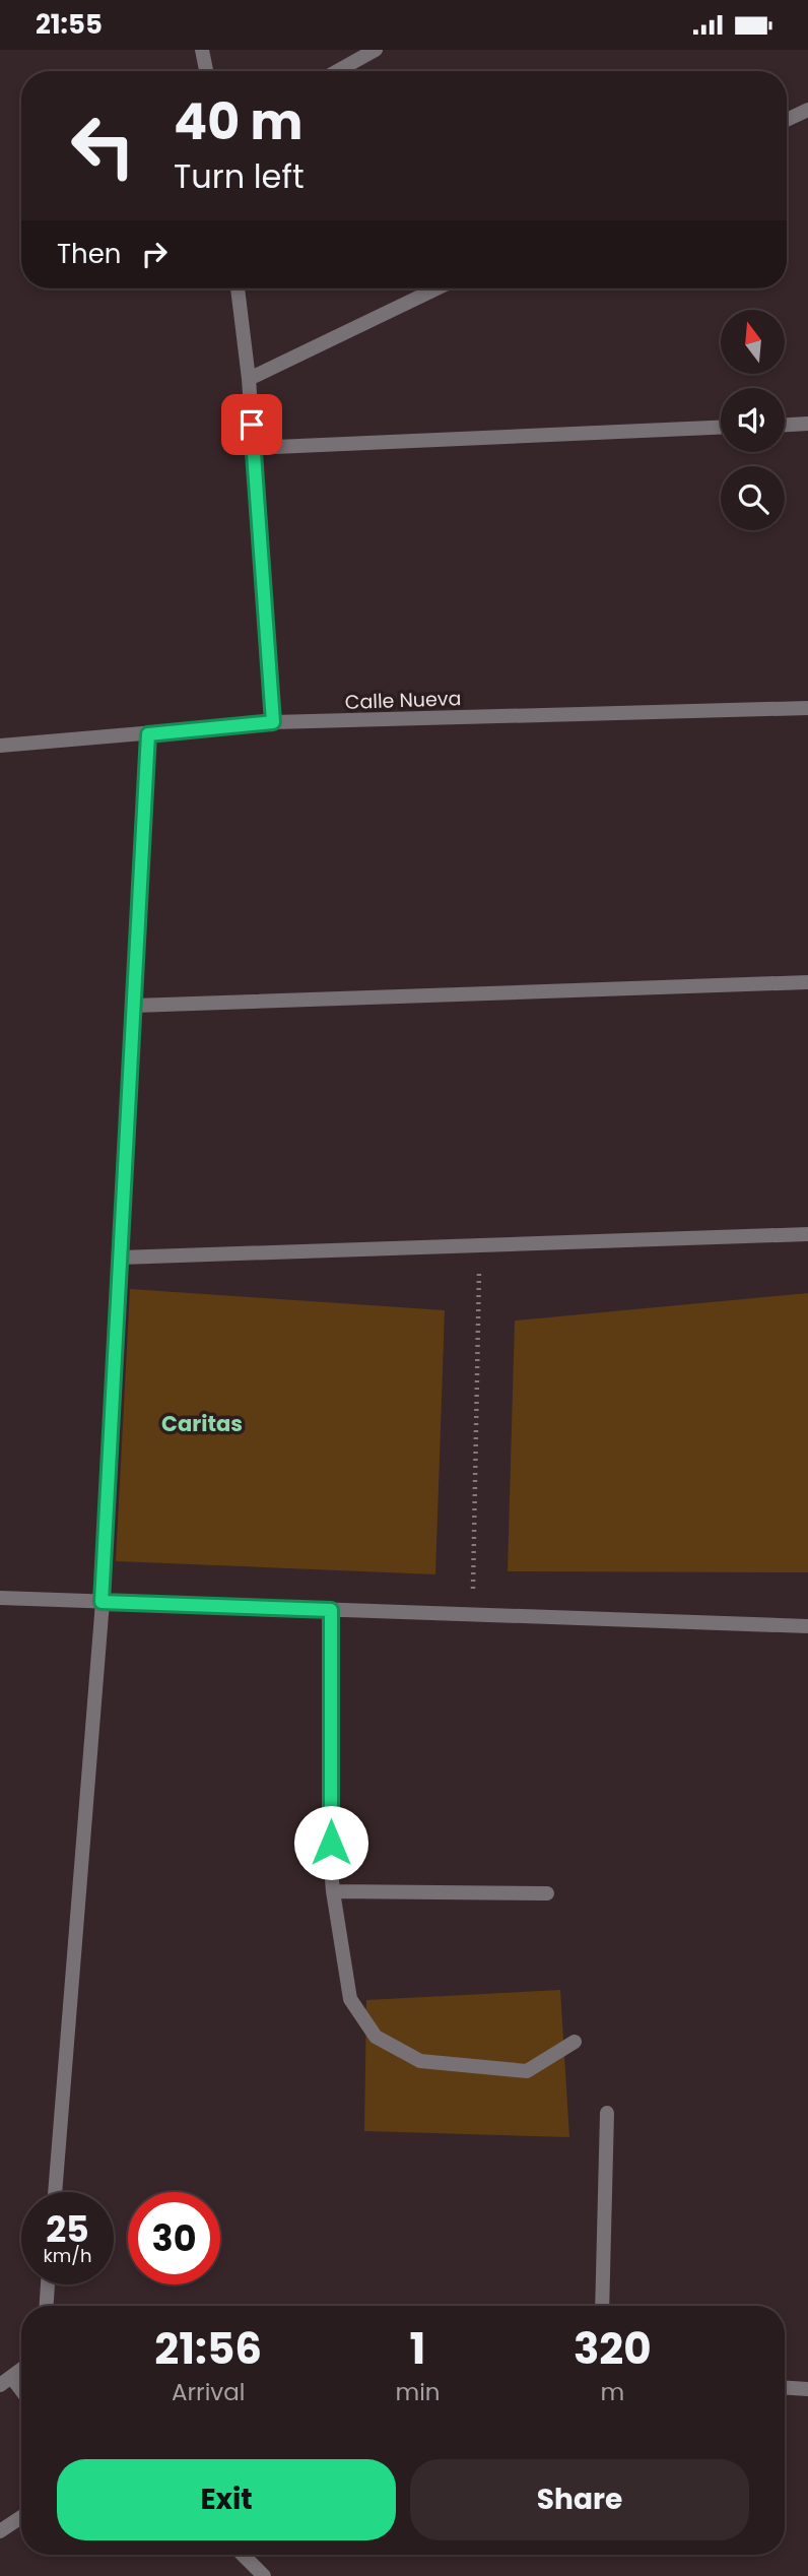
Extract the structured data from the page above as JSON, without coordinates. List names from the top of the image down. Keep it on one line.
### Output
{"streets":{"street":["Calle Nueva"]},"districts":["Caritas"],"north":"top","page":{"status":"21:55","turn":["40 m","Turn left"],"then":"Then","speed":"25 km/h","limit":"30","eta":["21:56","Arrival","1","min","320","m"],"buttons":["Exit","Share"]}}
